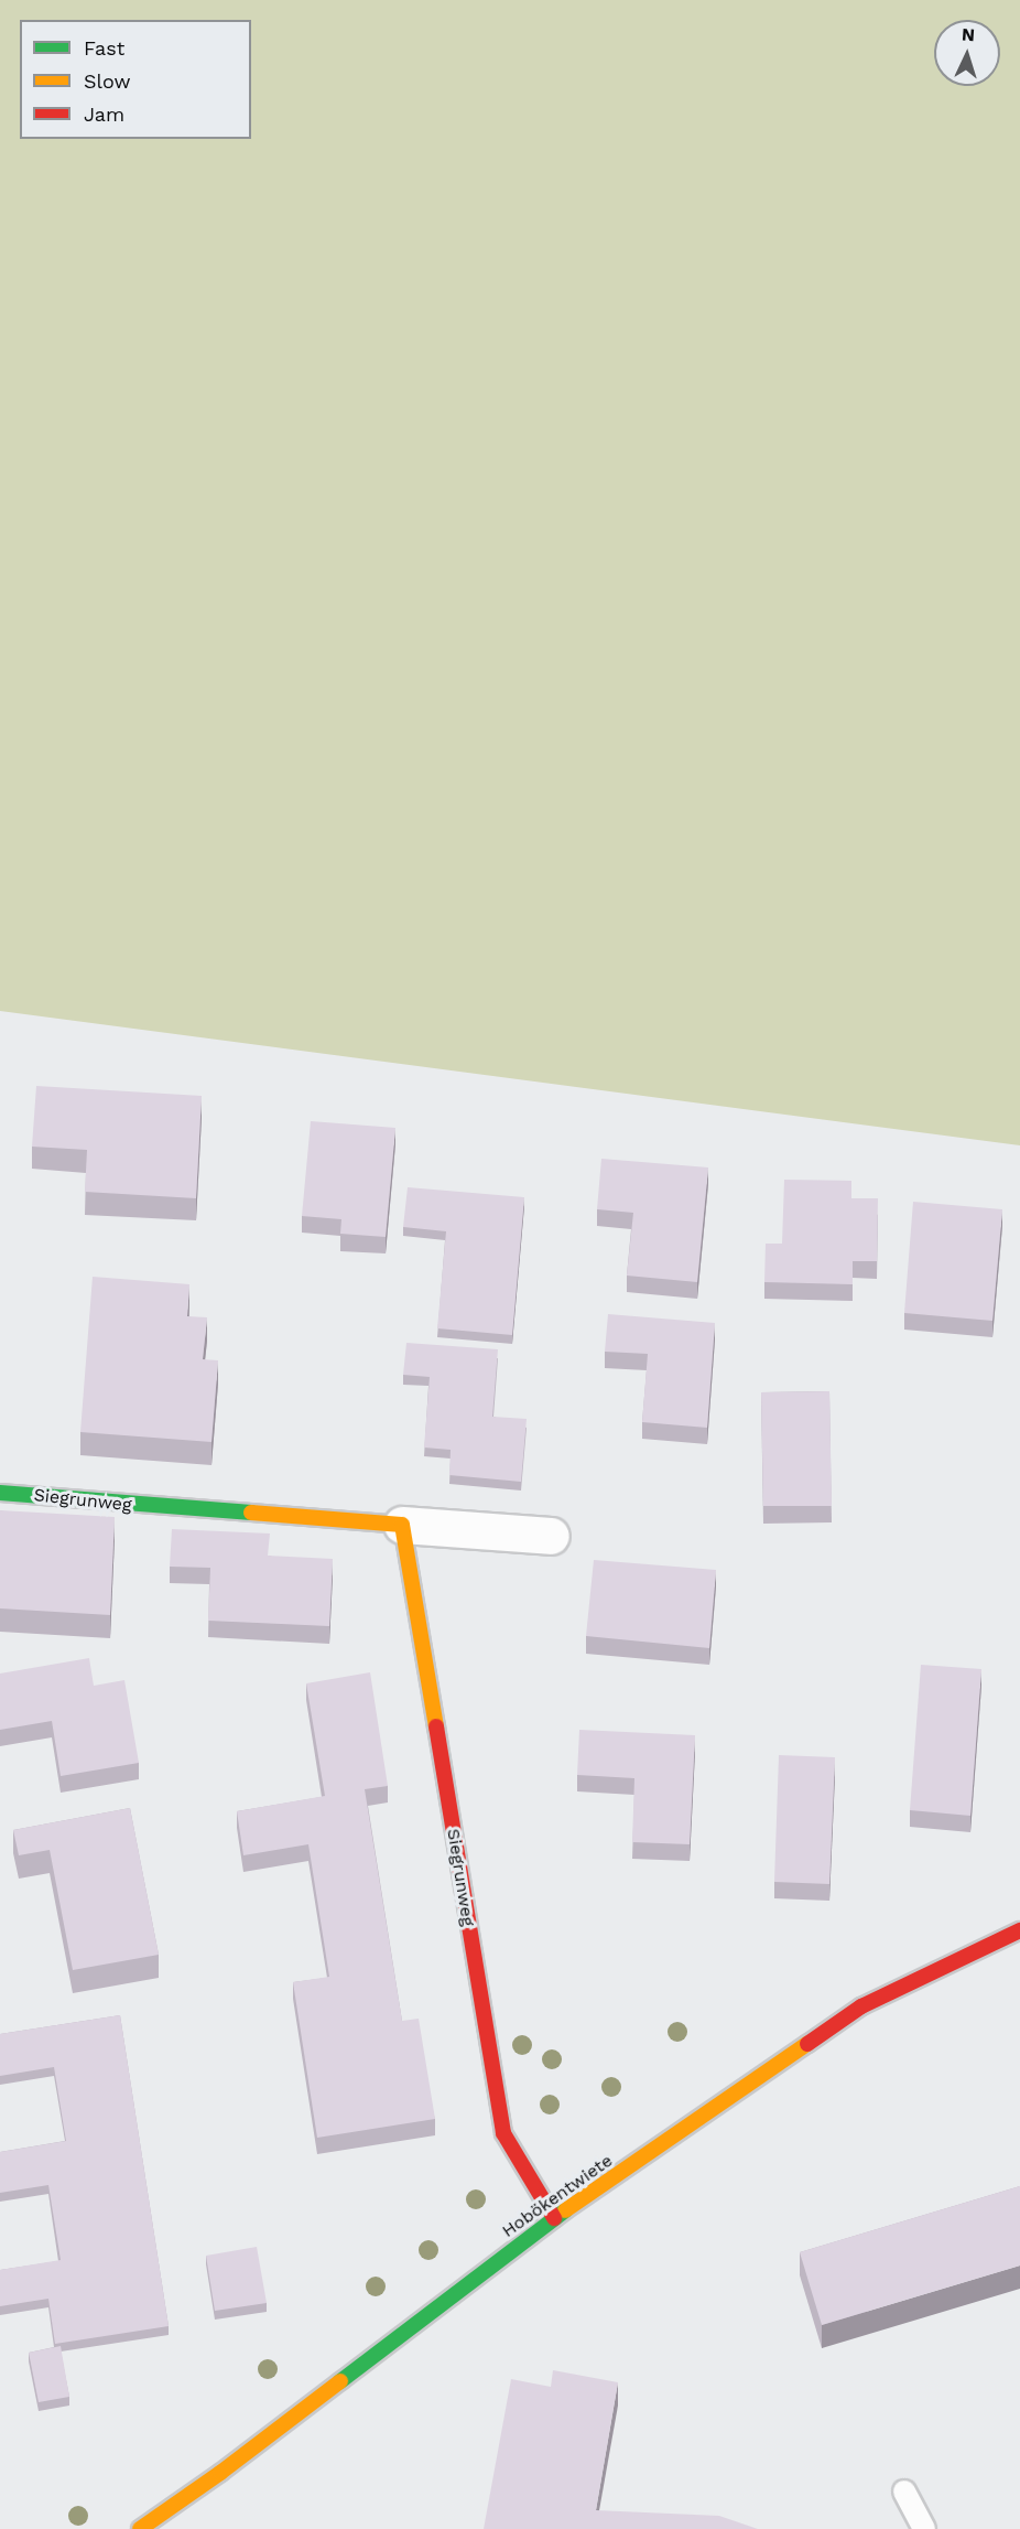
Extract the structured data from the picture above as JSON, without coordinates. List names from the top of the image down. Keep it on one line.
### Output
{"streets":{"street":["Siegrunweg","Hobökentwiete"]},"crossings":[["Siegrunweg","Hobökentwiete"]],"legend":["Fast","Slow","Jam"],"north":"top"}
